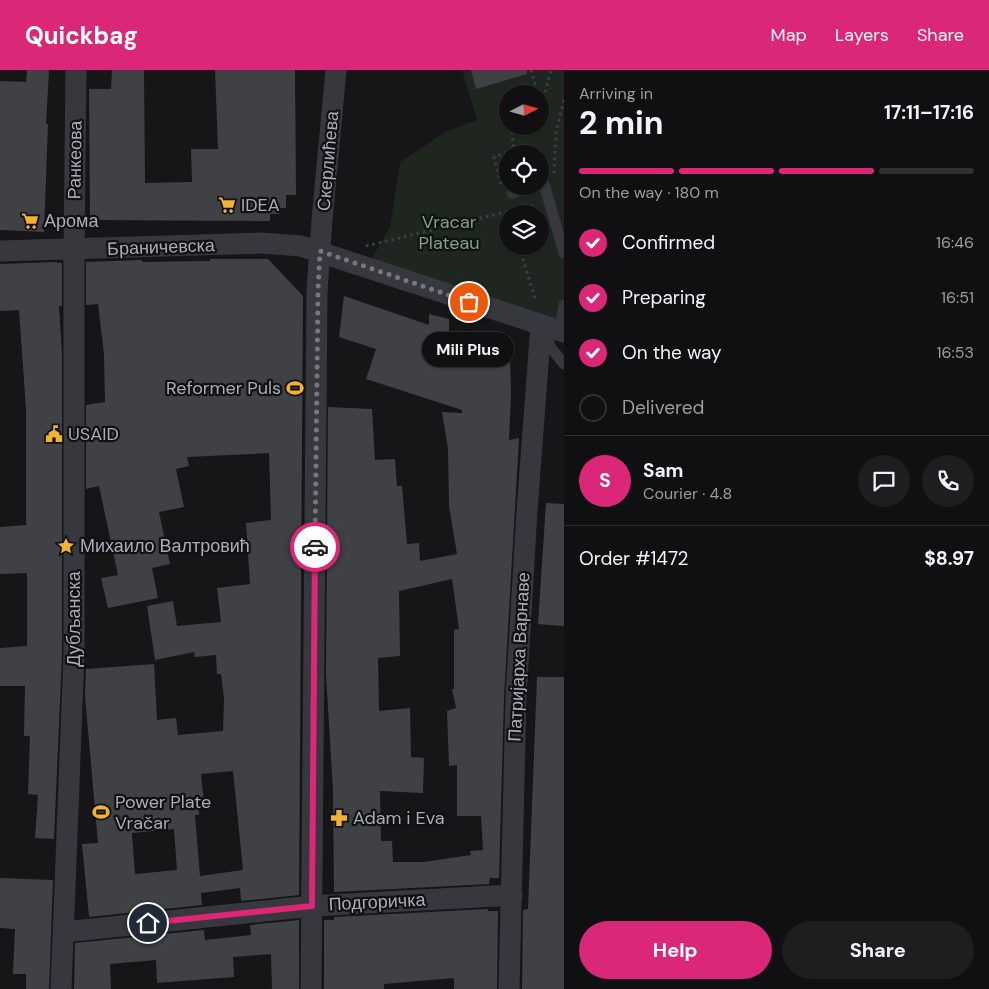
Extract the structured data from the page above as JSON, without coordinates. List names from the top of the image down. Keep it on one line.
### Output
{"streets":{"street":["Ранкеова","Скерлићева","Браничевска","Дубљанска","Патријарха Варнаве","Подгоричка"]},"crossings":[["Ранкеова","Браничевска"],["Ранкеова","Дубљанска"],["Скерлићева","Браничевска"],["Скерлићева","Подгоричка"],["Браничевска","Дубљанска"],["Браничевска","Патријарха Варнаве"],["Дубљанска","Подгоричка"],["Патријарха Варнаве","Подгоричка"]],"parks":["Vracar Plateau"],"places":{"supermarket":["IDEA","Арома"],"other":["Mili Plus"],"sports":["Reformer Puls","Power Plate Vračar"],"public building":["USAID"],"place":["Михаило Валтровић"],"pharmacy":["Adam i Eva"]},"north":"right","page":{"header":"Quickbag","nav":["Map","Layers","Share"],"heading":["2 min","Arriving in","17:11–17:16"],"panel":["Sam","Courier · 4.8","Order #1472","$8.97"],"bar":"On the way · 180 m","list":[["Confirmed","16:46"],["Preparing","16:51"],["On the way","16:53"],"Delivered"],"bubble":"Mili Plus","round":"S","buttons":["Help","Share"]}}
